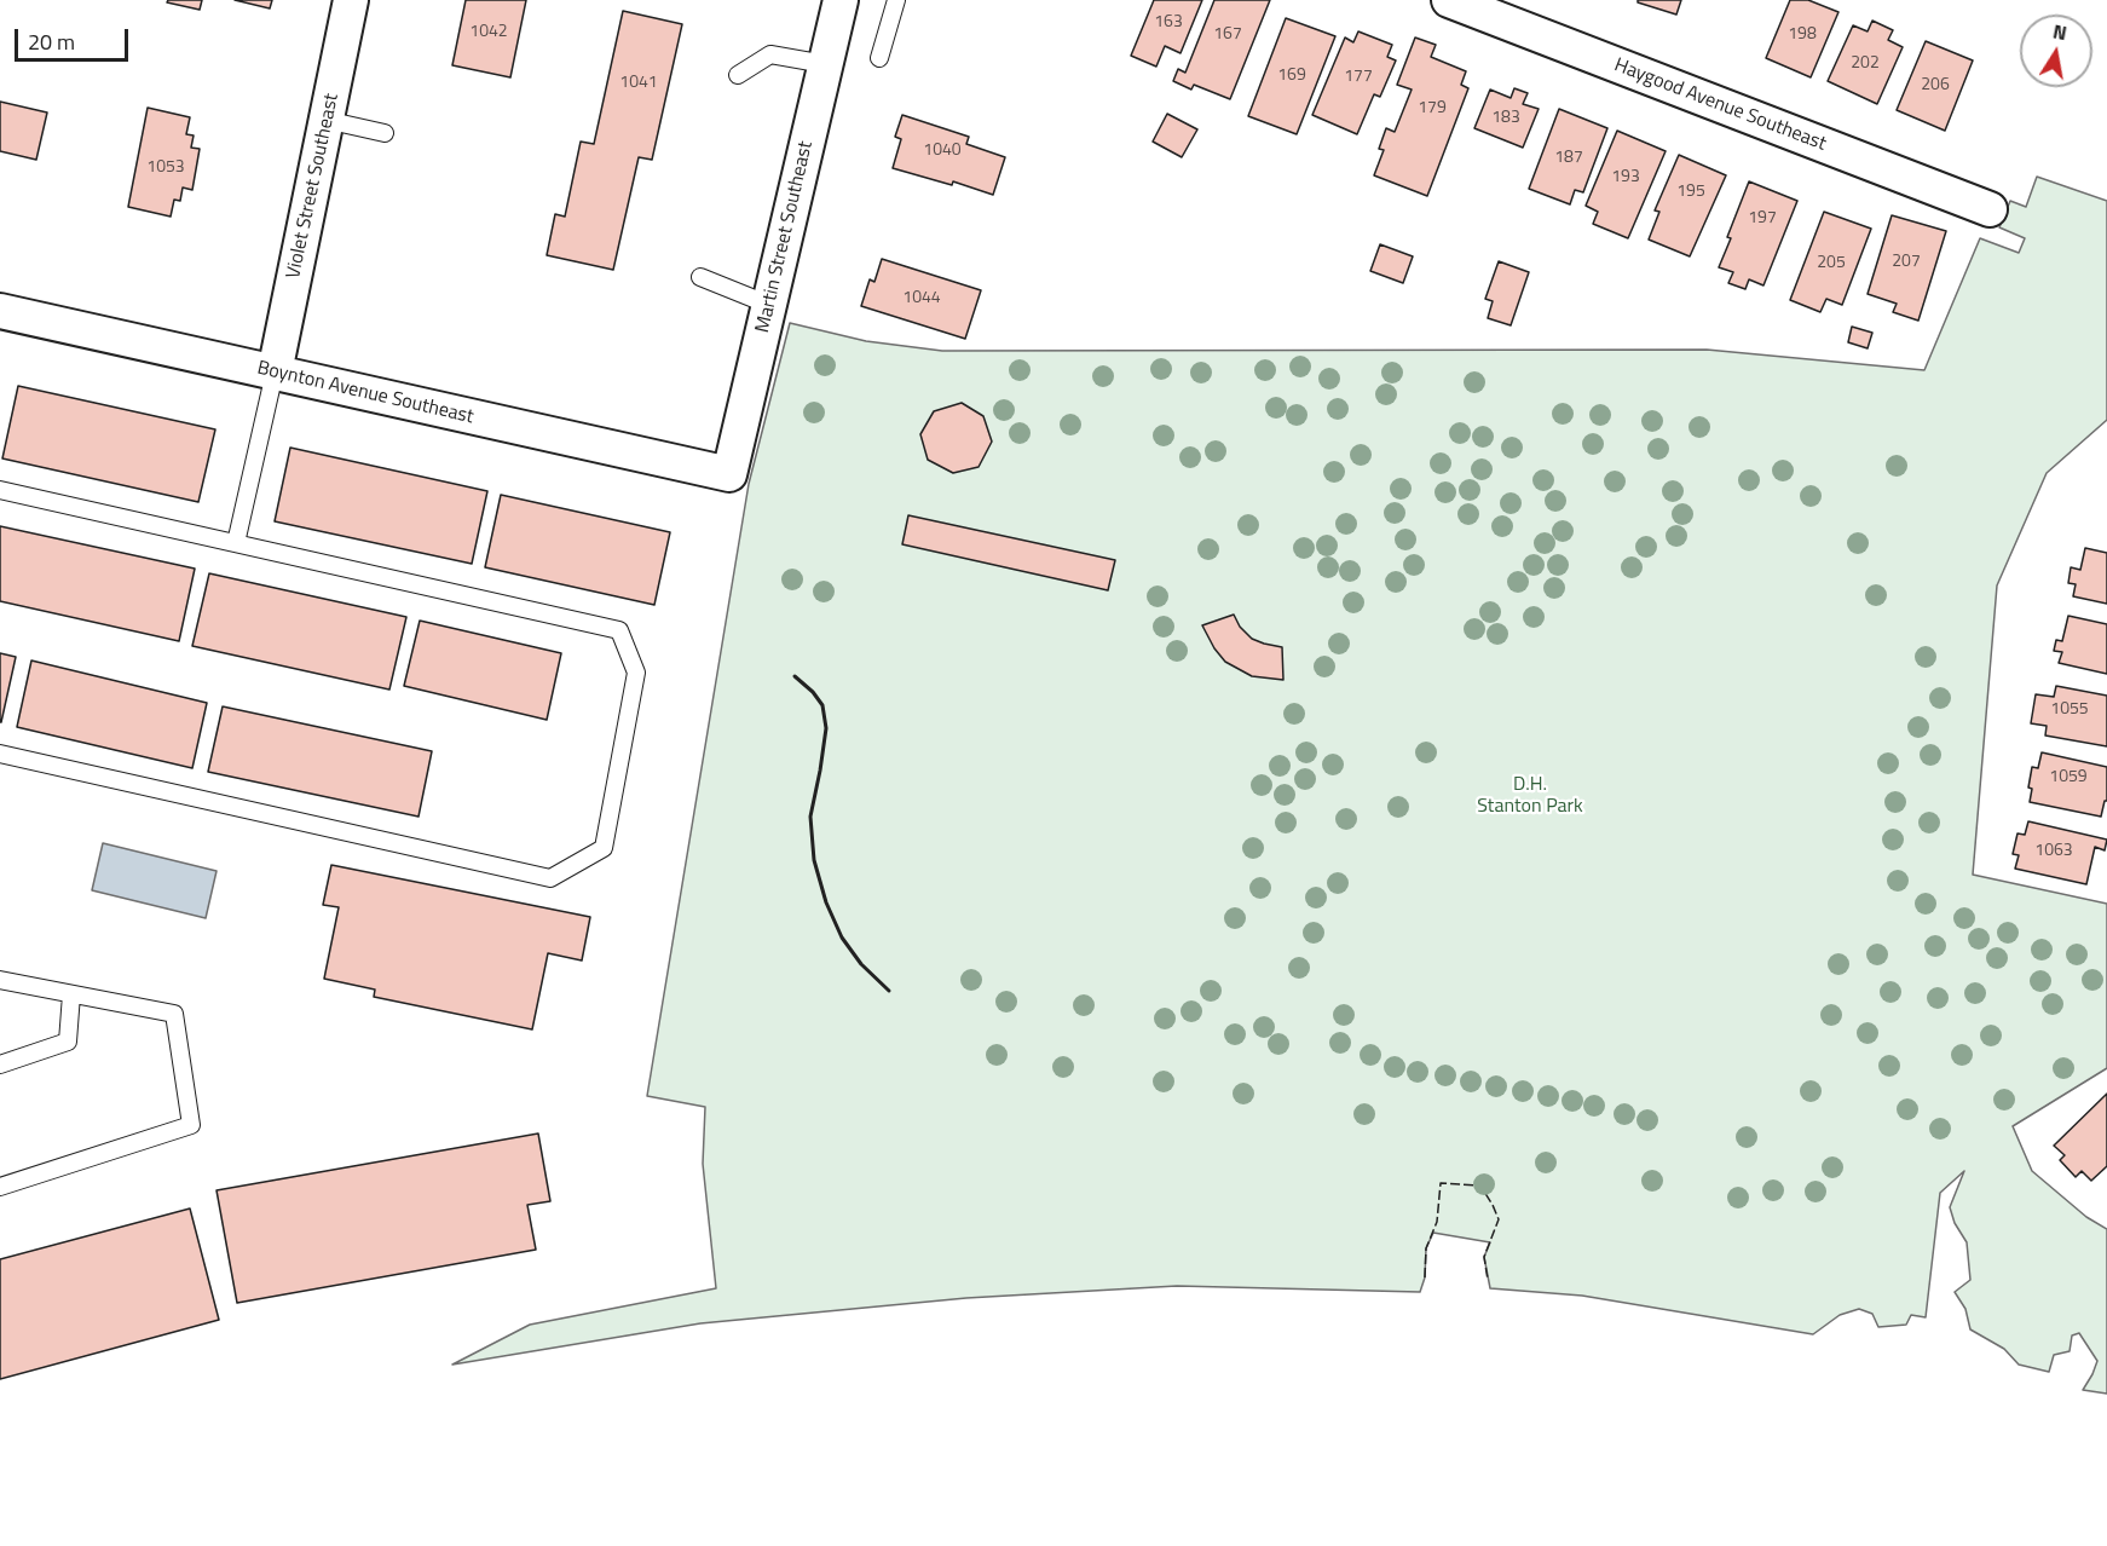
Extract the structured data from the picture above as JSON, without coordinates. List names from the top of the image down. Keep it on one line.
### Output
{"streets":{"street":["Haygood Avenue Southeast","Violet Street Southeast","Martin Street Southeast","Boynton Avenue Southeast"]},"crossings":[["Violet Street Southeast","Boynton Avenue Southeast"],["Martin Street Southeast","Boynton Avenue Southeast"]],"parks":["D.H. Stanton Park"],"house_numbers":["163","1042","167","198","202","169","177","1041","206","179","183","1040","187","1053","193","195","197","207","205","1044","1055","1059","1063"],"scale_bar":"20 m","north":"top"}
